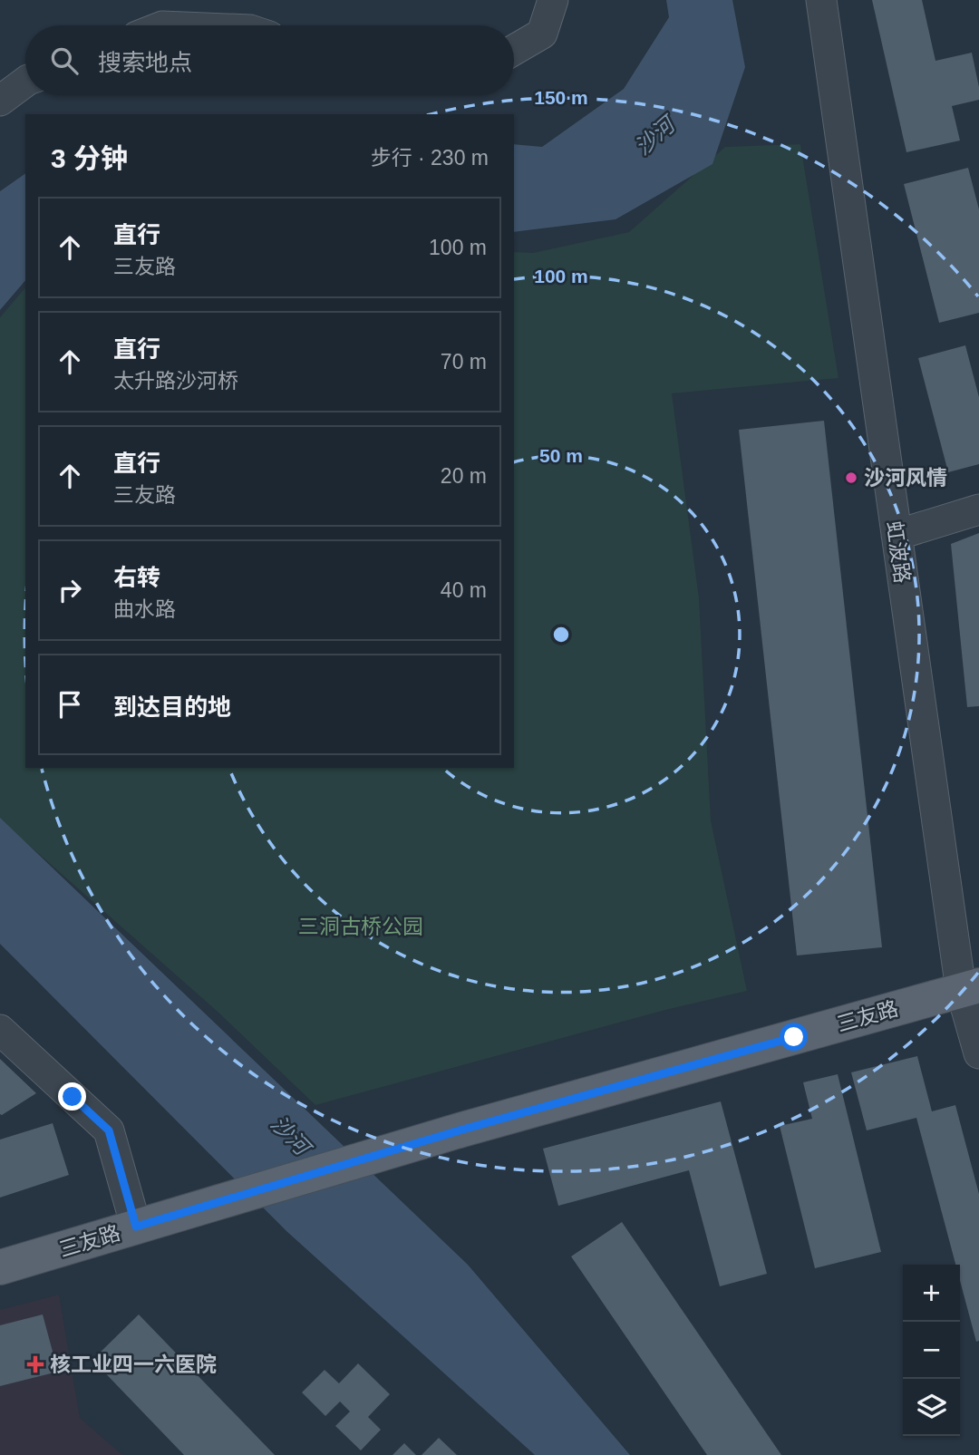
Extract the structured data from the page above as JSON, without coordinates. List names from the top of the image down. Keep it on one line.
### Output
{"streets":{"main road":["三友路"],"street":["虹波路"]},"crossings":[["虹波路","三友路"]],"water":["沙河"],"parks":["三洞古桥公园"],"places":{"other":["沙河风情"],"health":["核工业四一六医院"]},"page":{"search":"搜索地点","heading":["3 分钟","步行 · 230 m"],"list":[["直行","三友路","100 m"],["直行","太升路沙河桥","70 m"],["直行","三友路","20 m"],["右转","曲水路","40 m"],"到达目的地"],"map_buttons":["+","−"]},"rings":["150 m","100 m","50 m"]}
